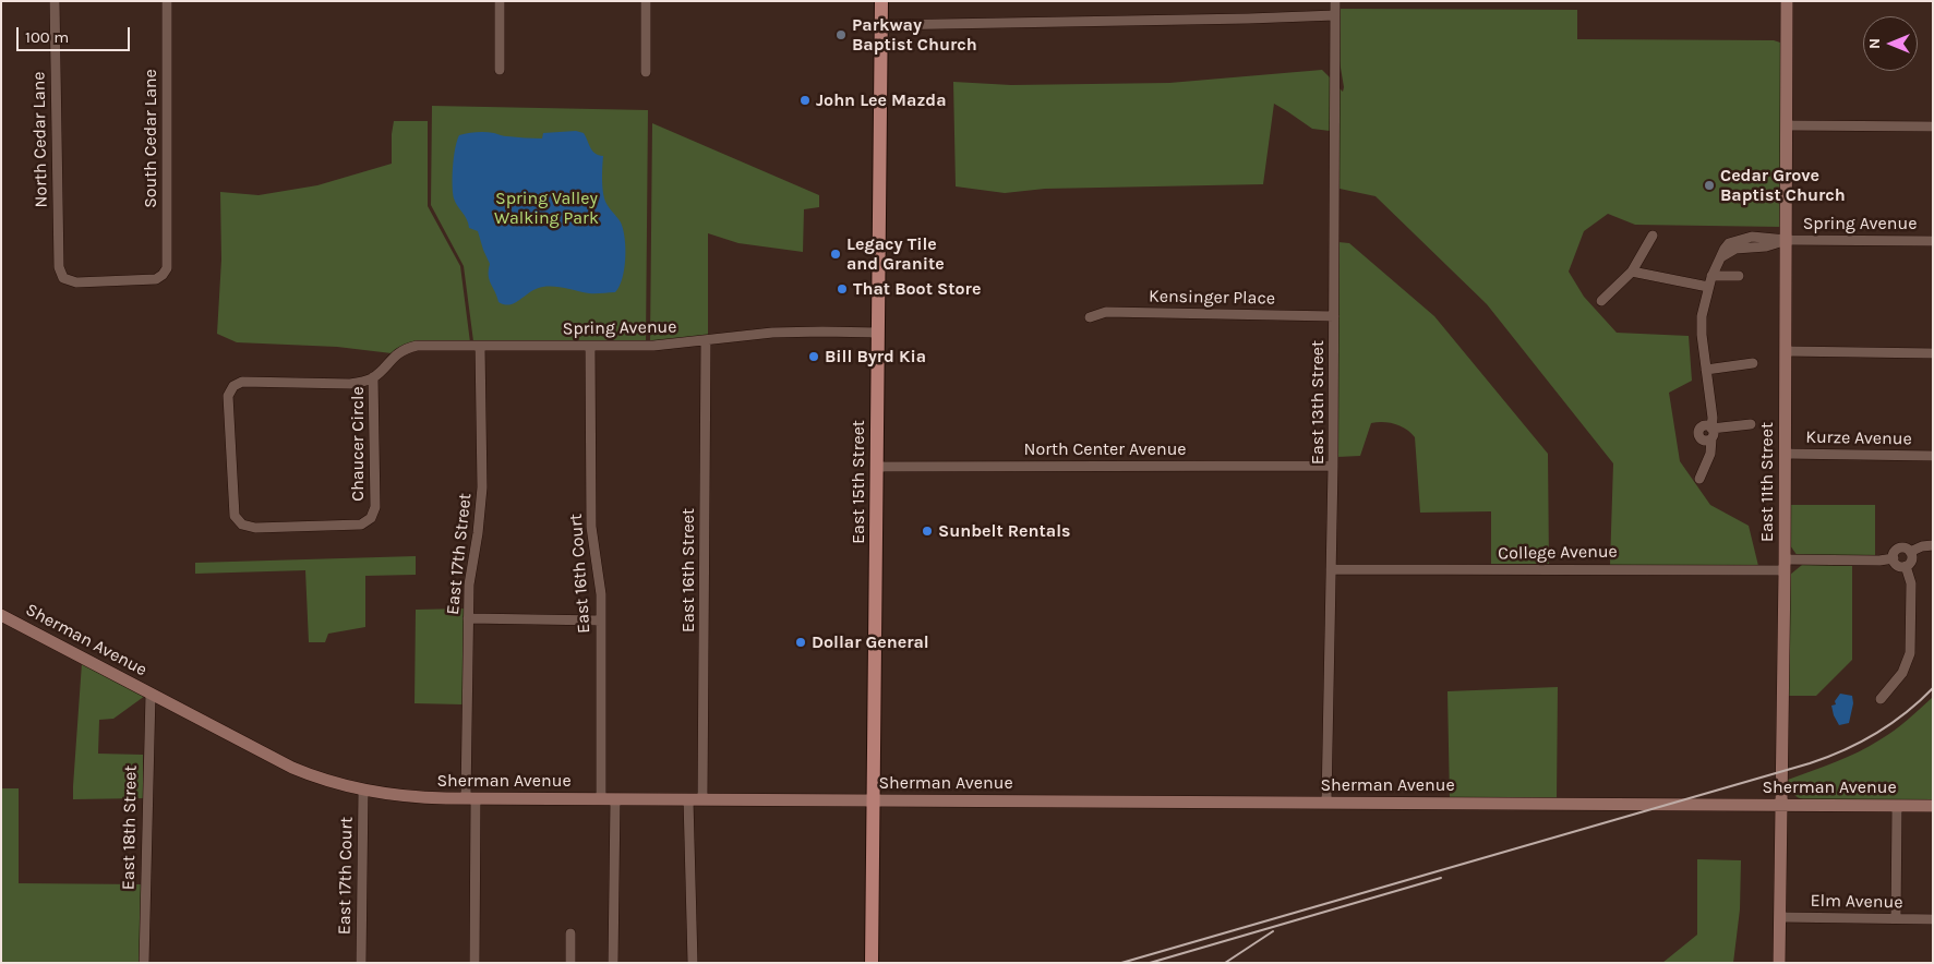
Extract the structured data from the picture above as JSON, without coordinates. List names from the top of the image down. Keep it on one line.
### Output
{"streets":{"main road":["East 15th Street"],"street":["South Cedar Lane","North Cedar Lane","Spring Avenue","Kensinger Place","East 13th Street","Kurze Avenue","Chaucer Circle","North Center Avenue","East 11th Street","College Avenue","East 17th Street","East 16th Street","East 16th Court","Sherman Avenue","East 18th Street","East 17th Court","Elm Avenue"]},"crossings":[["South Cedar Lane","North Cedar Lane"],["Spring Avenue","Chaucer Circle"],["Spring Avenue","East 15th Street"],["Spring Avenue","East 11th Street"],["Spring Avenue","East 17th Street"],["Spring Avenue","East 16th Street"],["Spring Avenue","East 16th Court"],["Kensinger Place","East 13th Street"],["East 13th Street","North Center Avenue"],["East 13th Street","College Avenue"],["East 13th Street","Sherman Avenue"],["Kurze Avenue","East 11th Street"],["North Center Avenue","East 15th Street"],["East 15th Street","Sherman Avenue"],["East 11th Street","College Avenue"],["East 11th Street","Sherman Avenue"],["East 11th Street","Elm Avenue"],["East 17th Street","Sherman Avenue"],["East 16th Street","Sherman Avenue"],["East 16th Court","Sherman Avenue"],["Sherman Avenue","East 18th Street"],["Sherman Avenue","East 17th Court"]],"parks":["Spring Valley Walking Park"],"places":["Parkway Baptist Church","John Lee Mazda","Cedar Grove Baptist Church","Legacy Tile and Granite","That Boot Store","Bill Byrd Kia","Sunbelt Rentals","Dollar General"],"scale_bar":"100 m","north":"left"}
